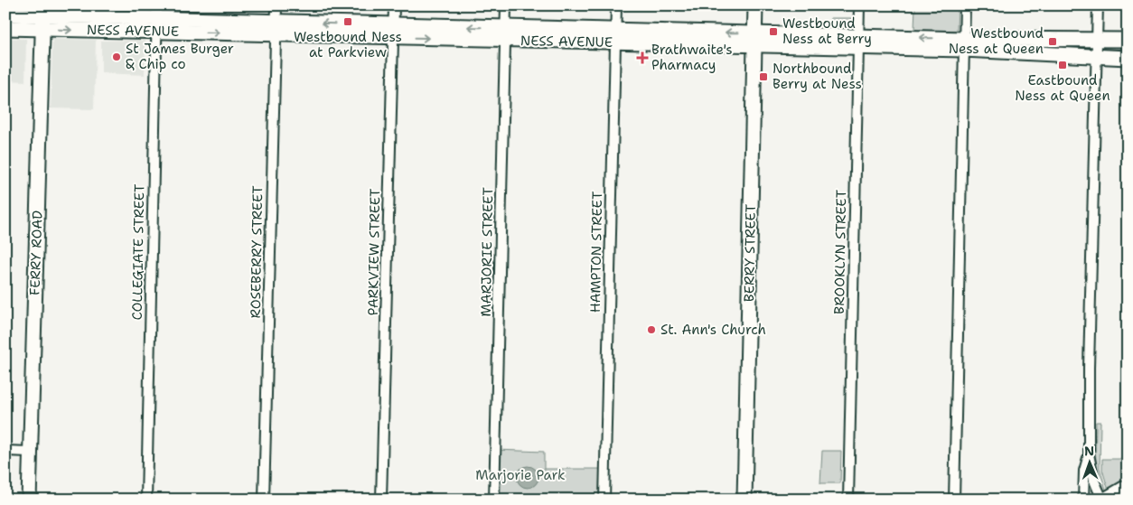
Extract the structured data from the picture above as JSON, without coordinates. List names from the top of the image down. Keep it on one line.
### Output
{"streets":{"main road":["NESS AVENUE","FERRY ROAD","BERRY STREET"],"street":["COLLEGIATE STREET","ROSEBERRY STREET","PARKVIEW STREET","MARJORIE STREET","HAMPTON STREET","BROOKLYN STREET"]},"crossings":[["NESS AVENUE","COLLEGIATE STREET"],["NESS AVENUE","ROSEBERRY STREET"],["NESS AVENUE","PARKVIEW STREET"],["NESS AVENUE","MARJORIE STREET"],["NESS AVENUE","HAMPTON STREET"],["NESS AVENUE","BROOKLYN STREET"],["NESS AVENUE","FERRY ROAD"],["NESS AVENUE","BERRY STREET"]],"parks":["Marjorie Park"],"places":{"transit":["Westbound Ness at Parkview","Westbound Ness at Berry","Westbound Ness at Queen","Eastbound Ness at Queen","Northbound Berry at Ness"],"other":["St James Burger & Chip co","St. Ann's Church"],"health":["Brathwaite's Pharmacy"]},"north":"top"}
